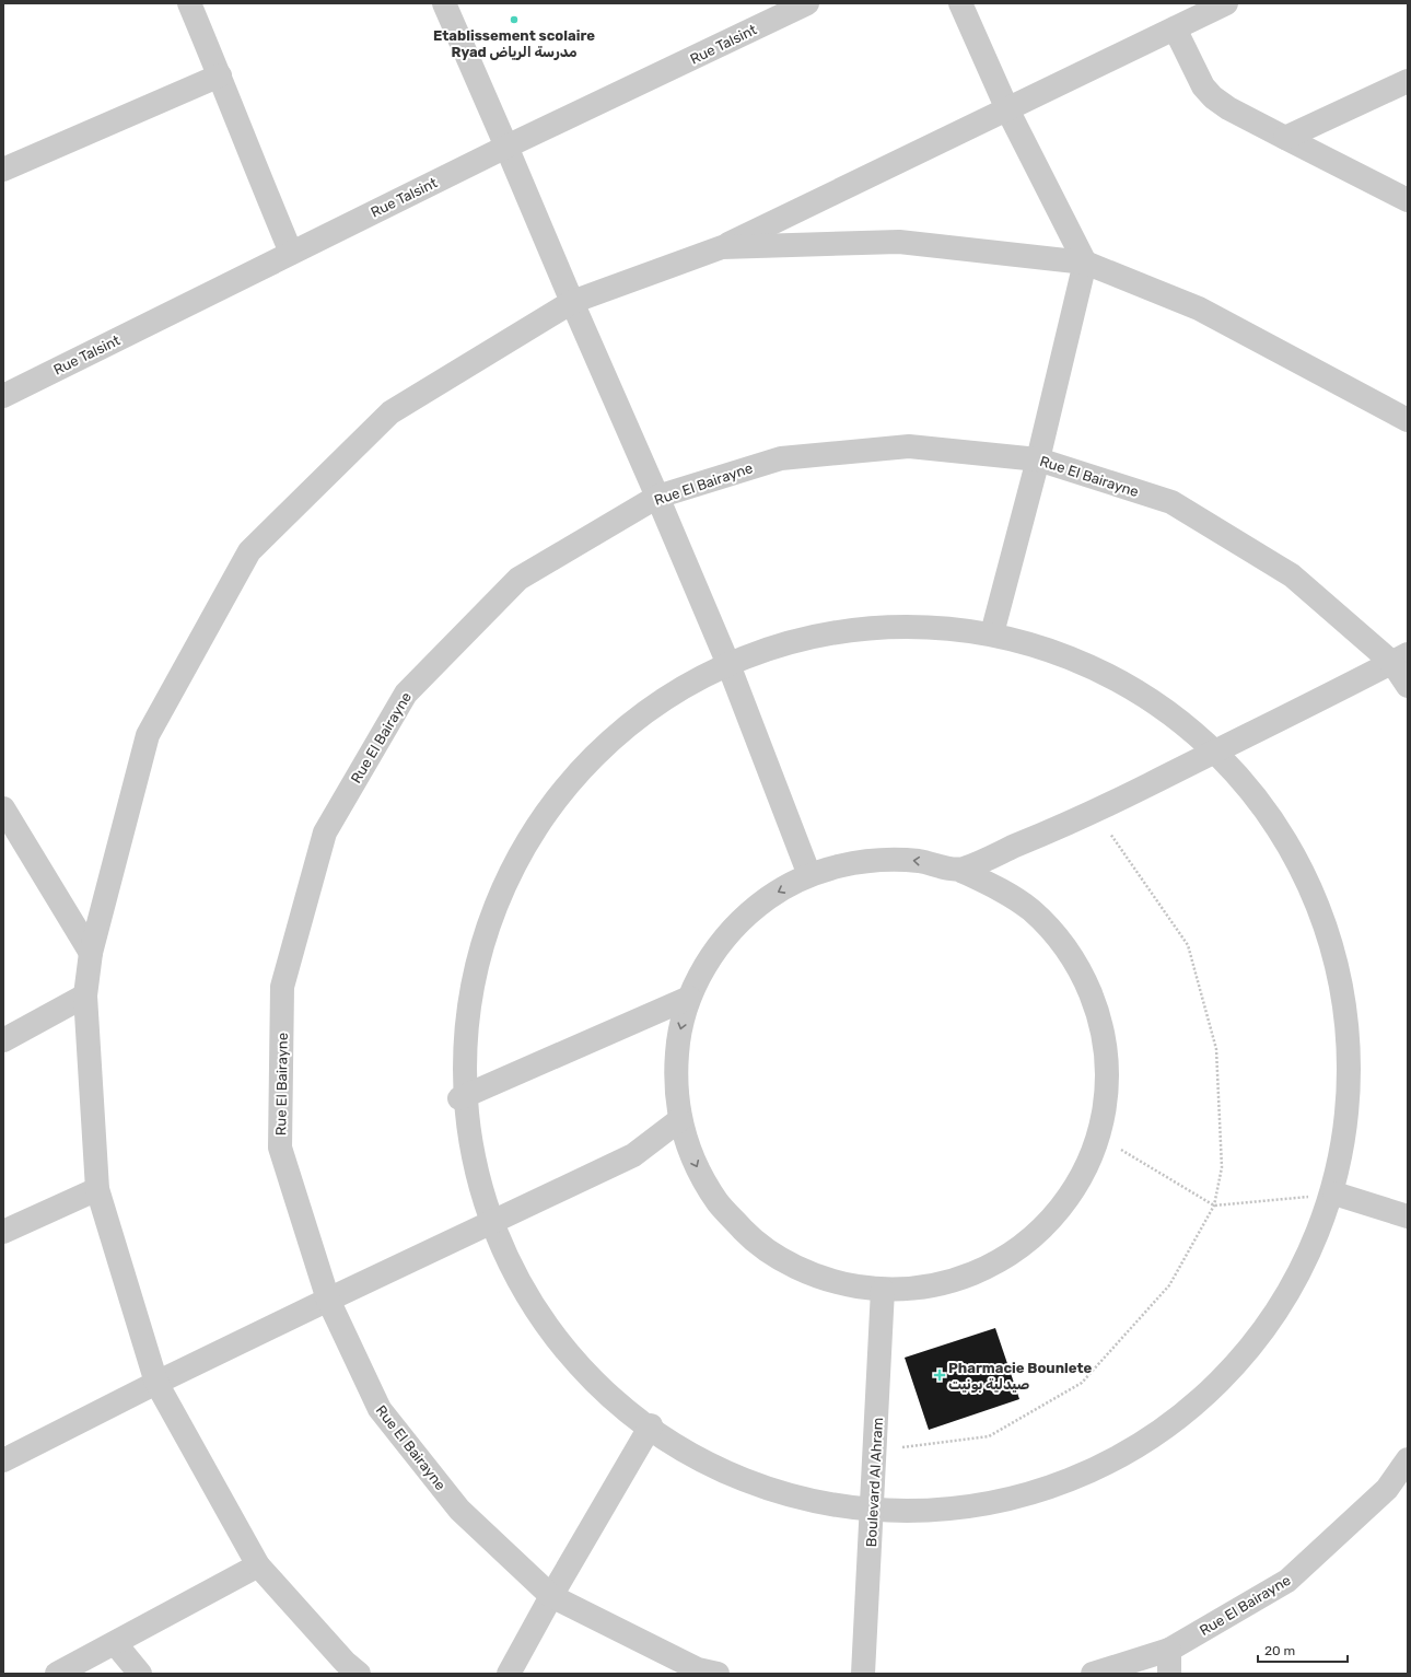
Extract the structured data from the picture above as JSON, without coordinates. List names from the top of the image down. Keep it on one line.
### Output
{"streets":{"street":["Rue Talsint","Rue El Bairayne","Boulevard Al Ahram"]},"places":{"other":["Etablissement scolaire Ryad مدرسة الرياض"],"health":["Pharmacie Bounlete صيدلية بونيت"]},"scale_bar":"20 m"}
